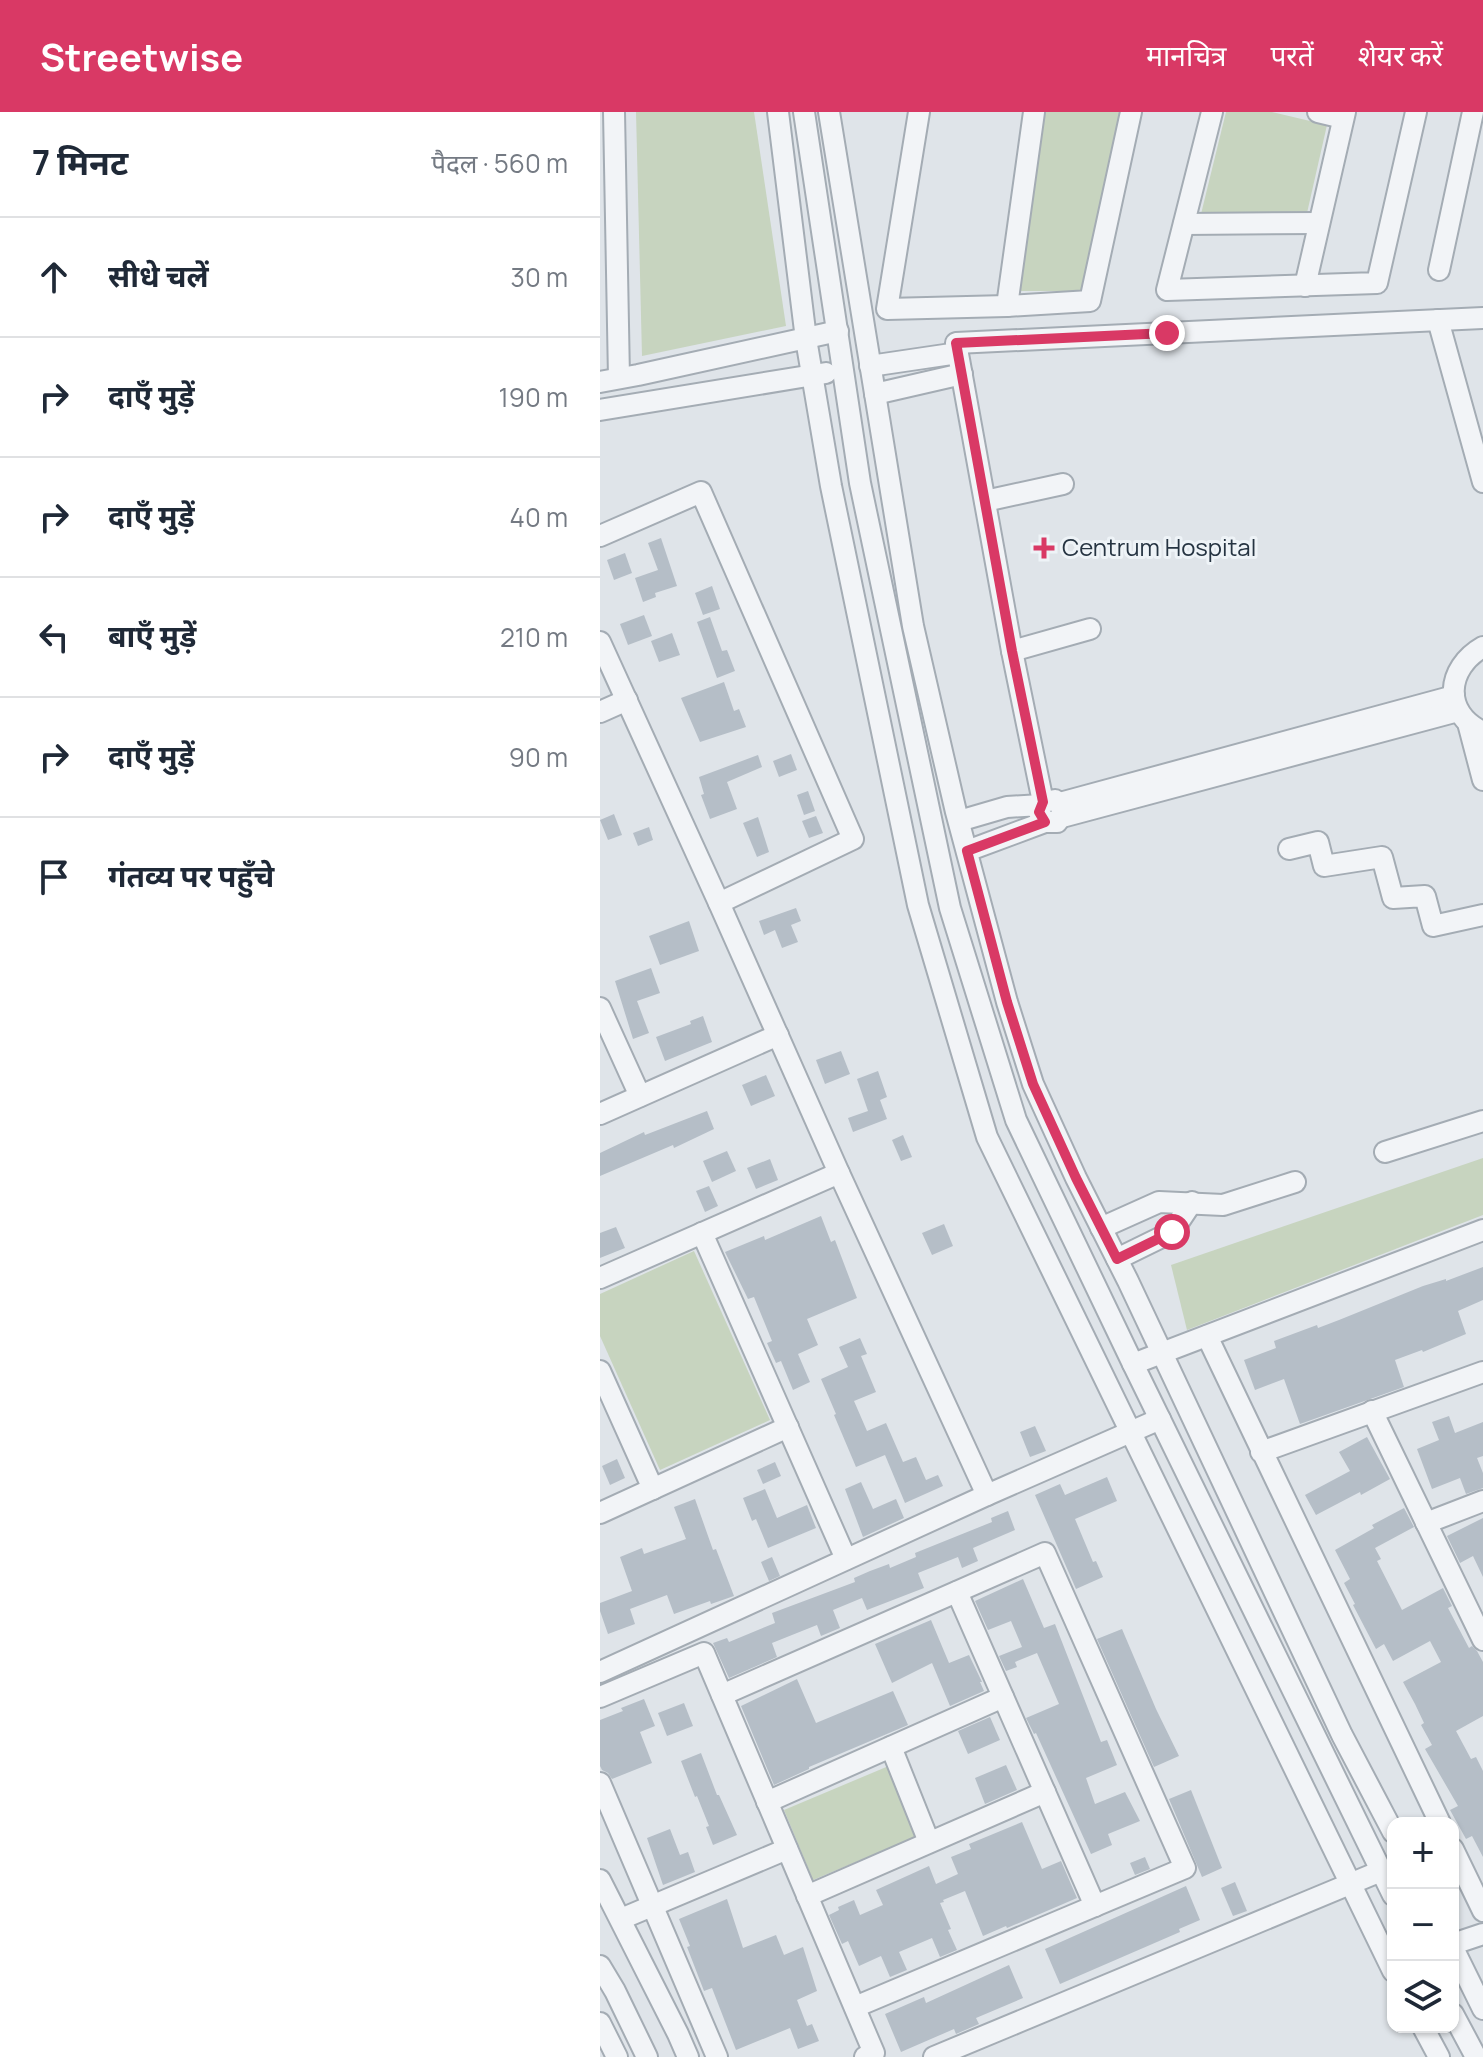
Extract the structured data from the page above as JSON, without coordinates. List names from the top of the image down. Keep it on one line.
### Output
{"places":{"health":["Centrum Hospital"]},"page":{"header":"Streetwise","nav":["मानचित्र","परतें","शेयर करें"],"heading":["7 मिनट","पैदल · 560 m"],"list":[["सीधे चलें","30 m"],["दाएँ मुड़ें","190 m"],["दाएँ मुड़ें","40 m"],["बाएँ मुड़ें","210 m"],["दाएँ मुड़ें","90 m"],"गंतव्य पर पहुँचे"],"map_buttons":["+","−"]}}
